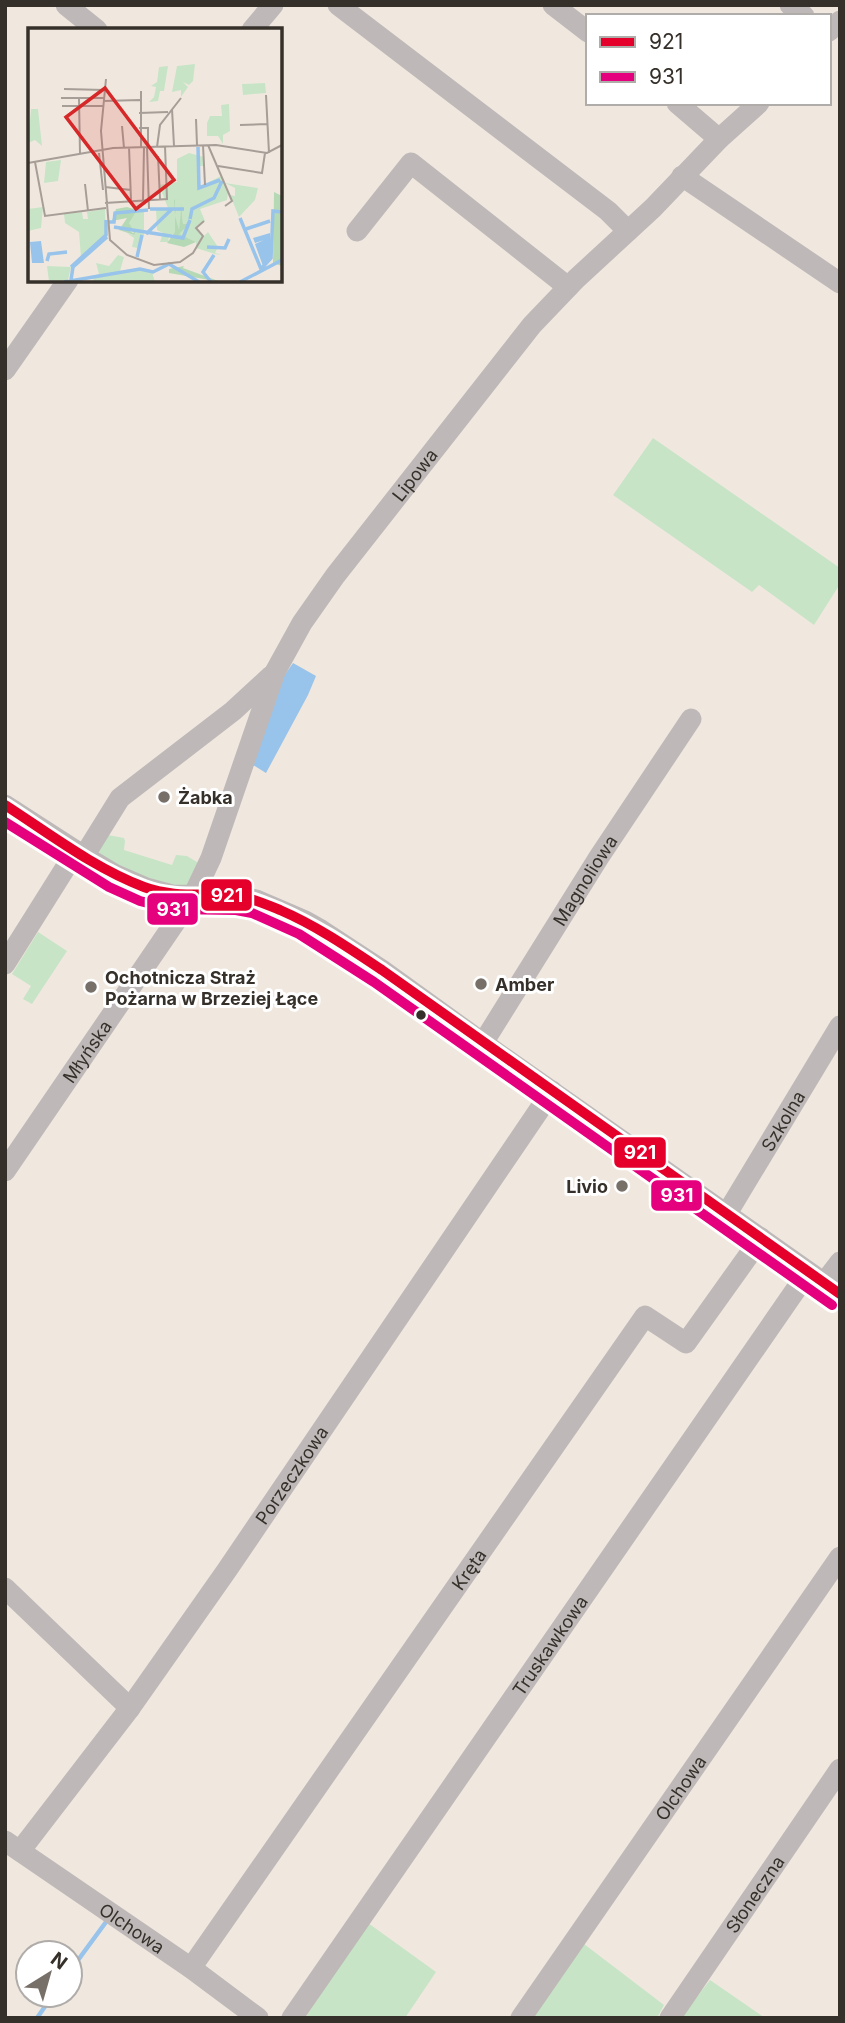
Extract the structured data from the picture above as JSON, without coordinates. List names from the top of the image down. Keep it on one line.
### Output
{"streets":{"street":["Lipowa","Magnoliowa","Młyńska","Szkolna","Porzeczkowa","Kręta","Truskawkowa","Olchowa","Słoneczna"]},"crossings":[["Lipowa","Młyńska"],["Porzeczkowa","Olchowa"],["Kręta","Olchowa"]],"places":["Żabka","Amber","Ochotnicza Straż Pożarna w Brzeziej Łące","Livio"],"lines":["transit line 921","transit line 931"],"legend":["921","931"],"north":"top right"}
